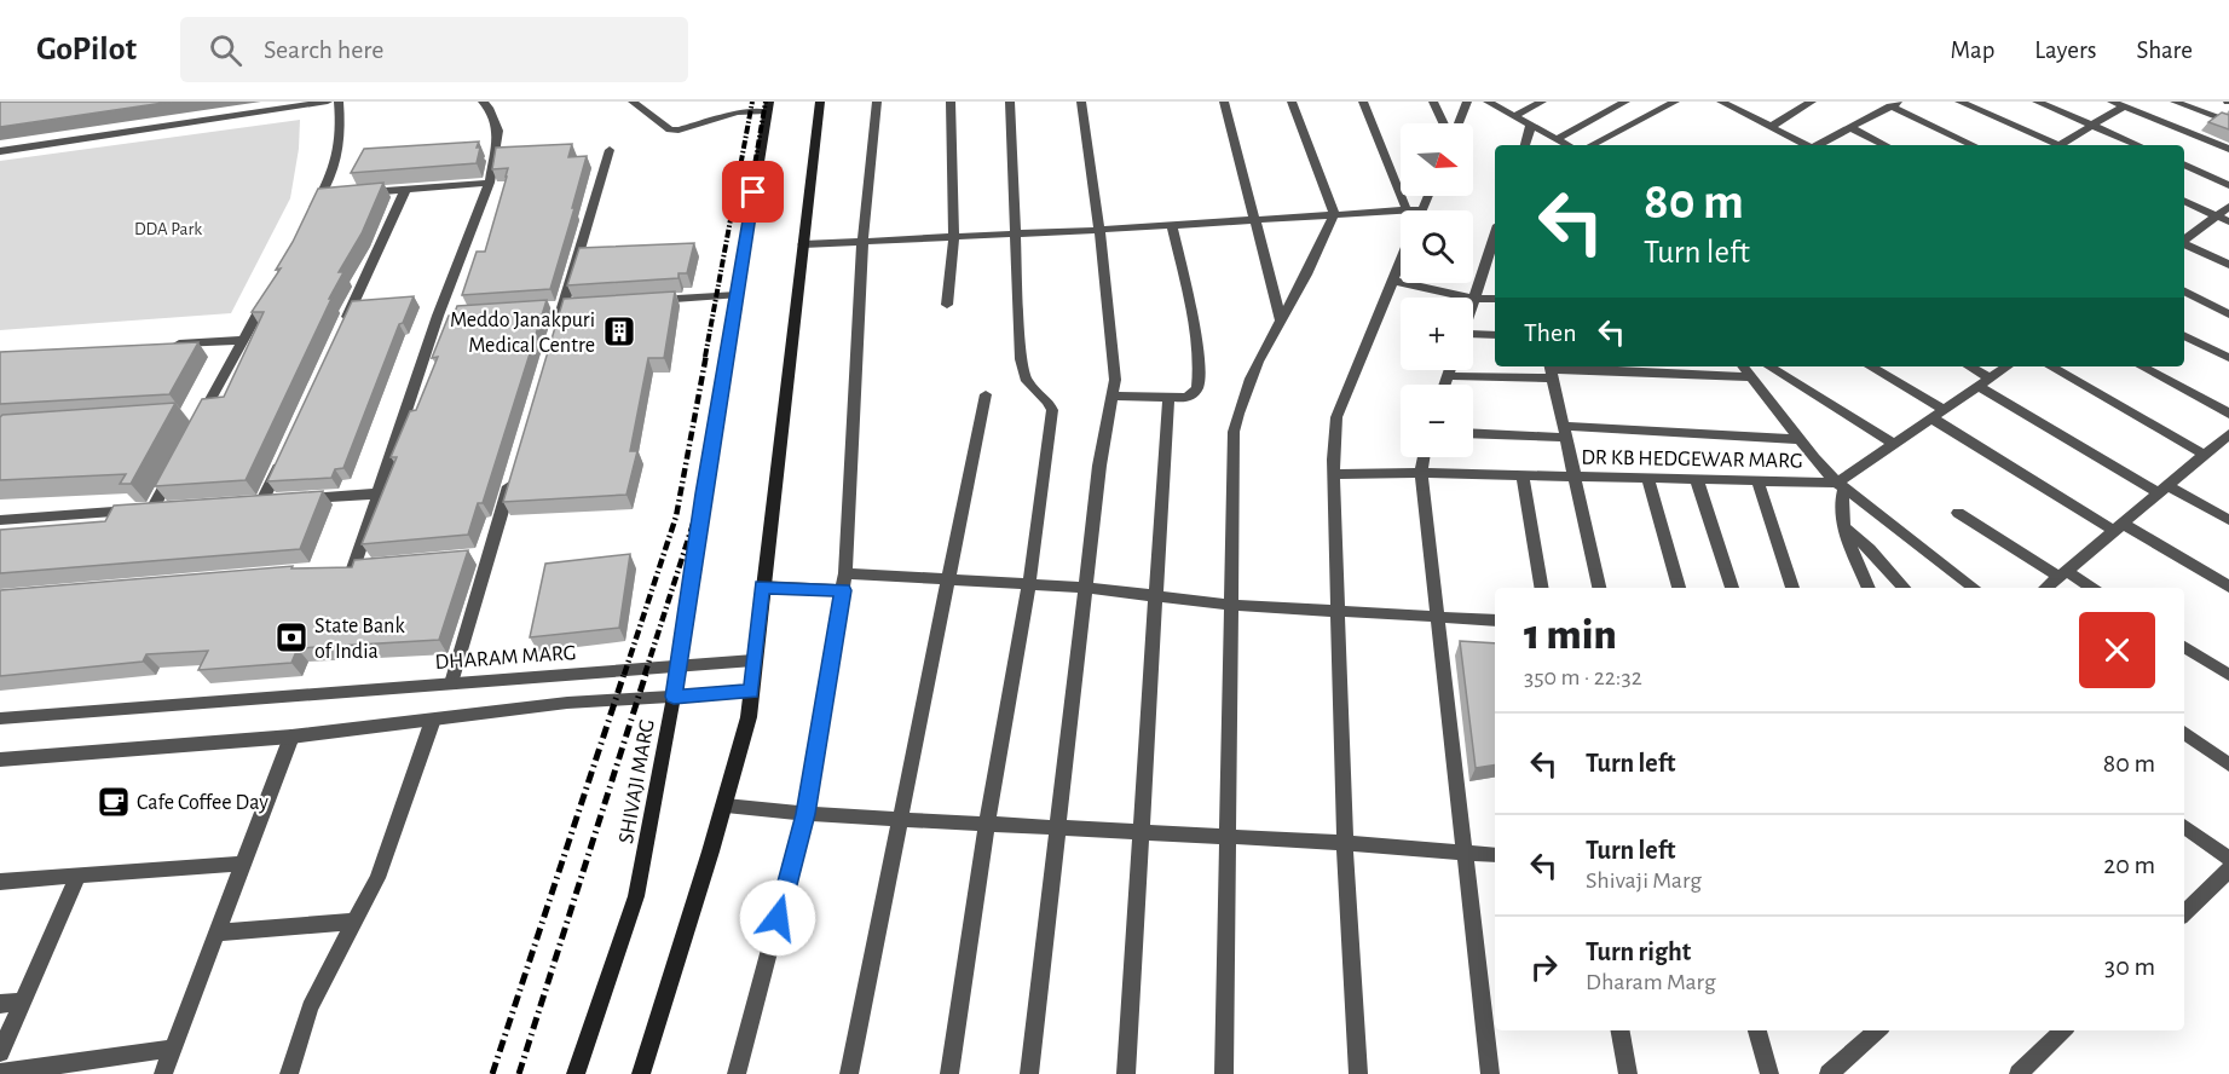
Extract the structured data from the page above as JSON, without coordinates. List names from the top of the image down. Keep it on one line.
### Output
{"streets":{"main road":["SHIVAJI MARG"],"street":["DR KB HEDGEWAR MARG","DHARAM MARG"]},"crossings":[["DHARAM MARG","SHIVAJI MARG"]],"parks":["DDA Park"],"places":{"building":["Meddo Janakpuri Medical Centre"],"bank":["State Bank of India"],"cafe":["Cafe Coffee Day"]},"north":"right","page":{"header":"GoPilot","search":"Search here","nav":["Map","Layers","Share"],"map_buttons":["+","−"],"turn":["80 m","Turn left"],"then":"Then","heading":["1 min","350 m · 22:32"],"list":[{"name":"Turn left","value":"80 m"},{"name":"Turn left","note":"Shivaji Marg","value":"20 m"},{"name":"Turn right","note":"Dharam Marg","value":"30 m"}]}}
